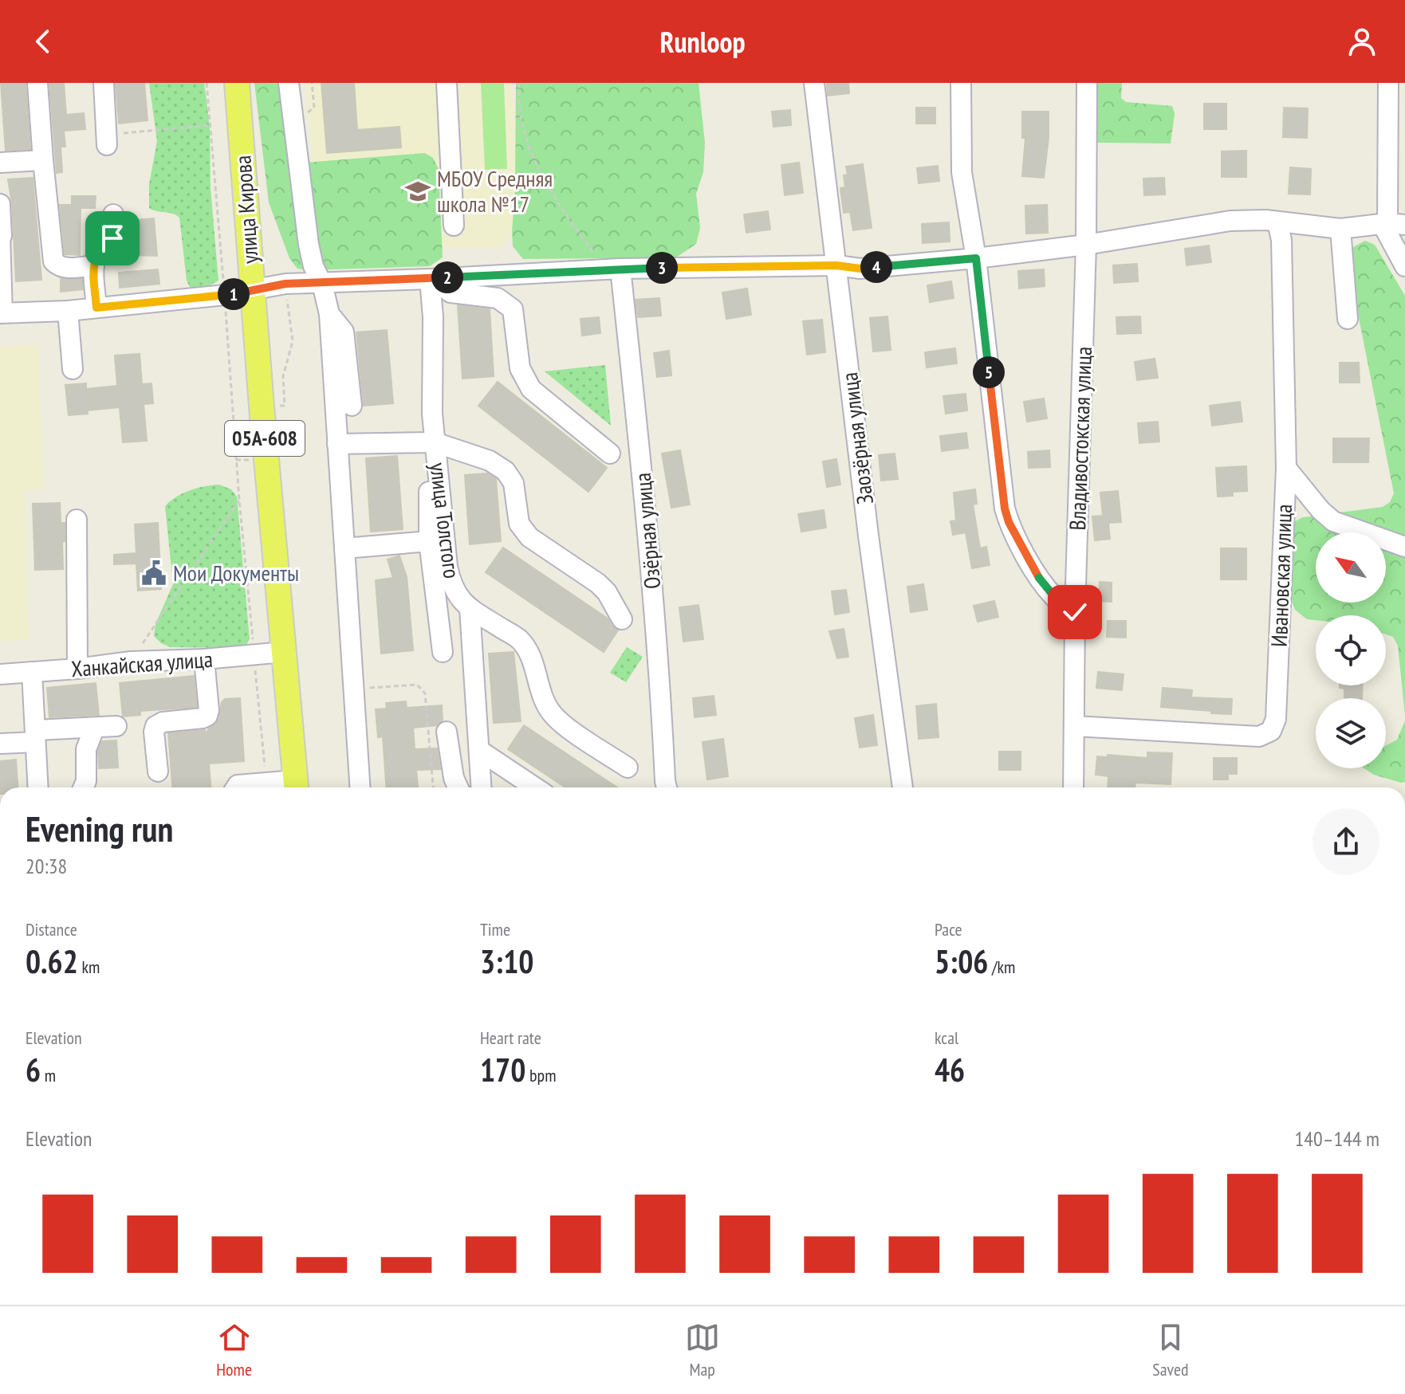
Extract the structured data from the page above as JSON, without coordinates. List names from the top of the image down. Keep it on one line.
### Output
{"streets":{"main road":["улица Кирова","05А-608"],"street":["Заозёрная улица","Владивостокская улица","улица Толстого","Озёрная улица","Ивановская улица","Ханкайская улица"]},"crossings":[["улица Кирова","Ханкайская улица"],["Владивостокская улица","Ивановская улица"]],"places":{"school or university":["МБОУ Средняя школа №17"],"public building":["Мои Документы"]},"north":"top left","page":{"header":"Runloop","pins":["4","3","2","1","5"],"heading":["Evening run","20:38"],"stats":[["Distance","0.62 km"],["Time","3:10"],["Pace","5:06 /km"],["Elevation","6 m"],["Heart rate","170 bpm"],["kcal","46"]],"chart":["Elevation","140–144 m"],"tabs":["Home","Map","Saved"]}}
